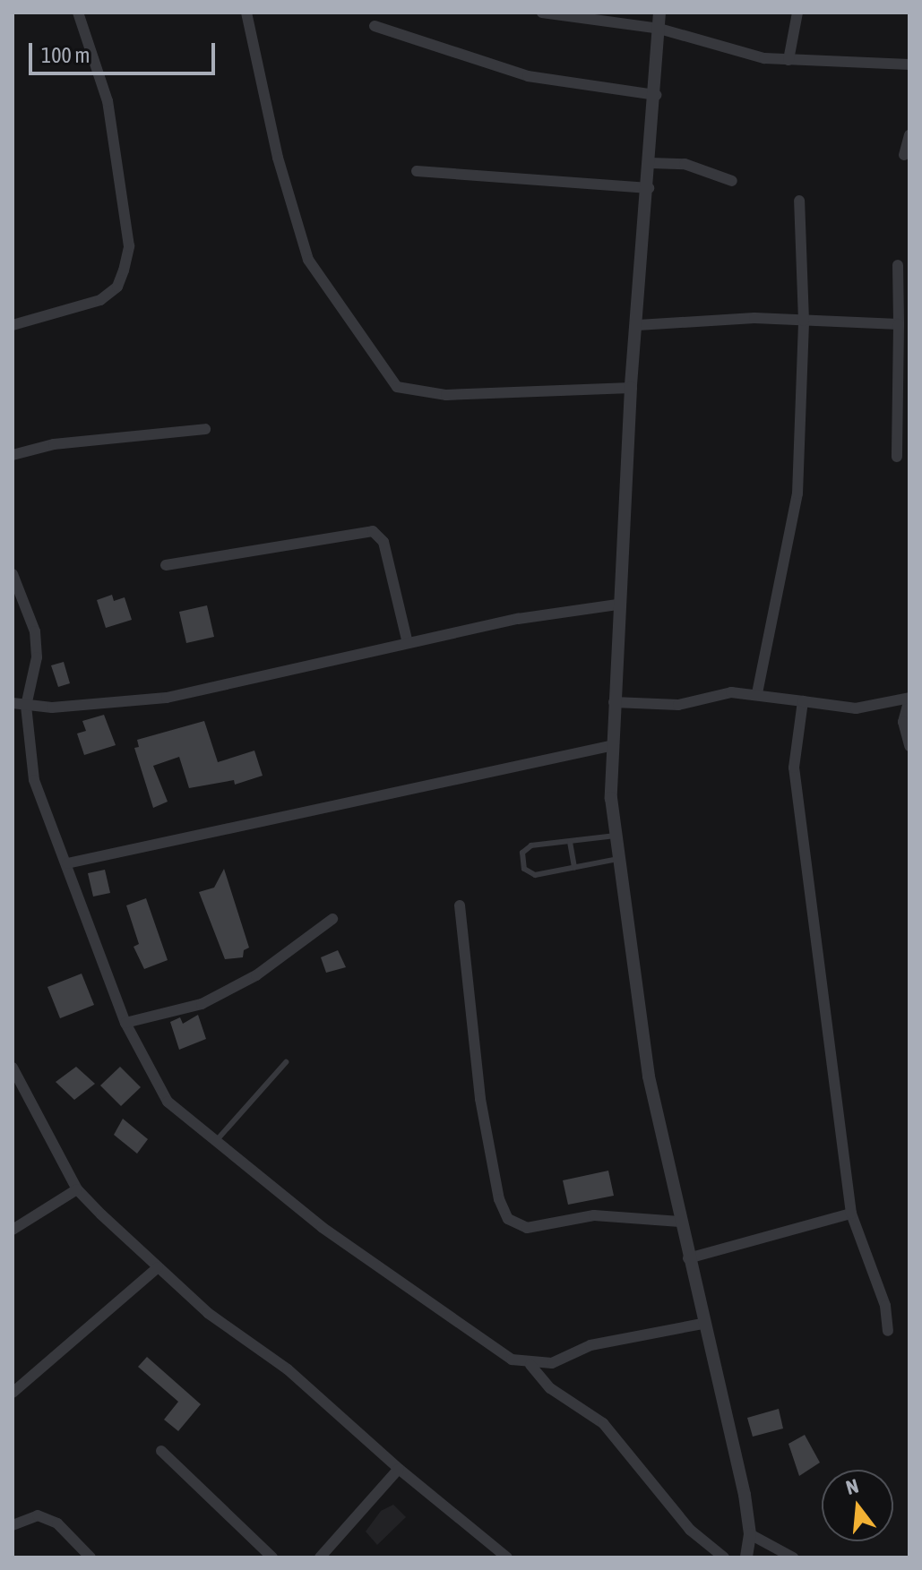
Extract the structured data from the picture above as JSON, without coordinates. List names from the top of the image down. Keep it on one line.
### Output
{"scale_bar":"100 m","north":"top"}
